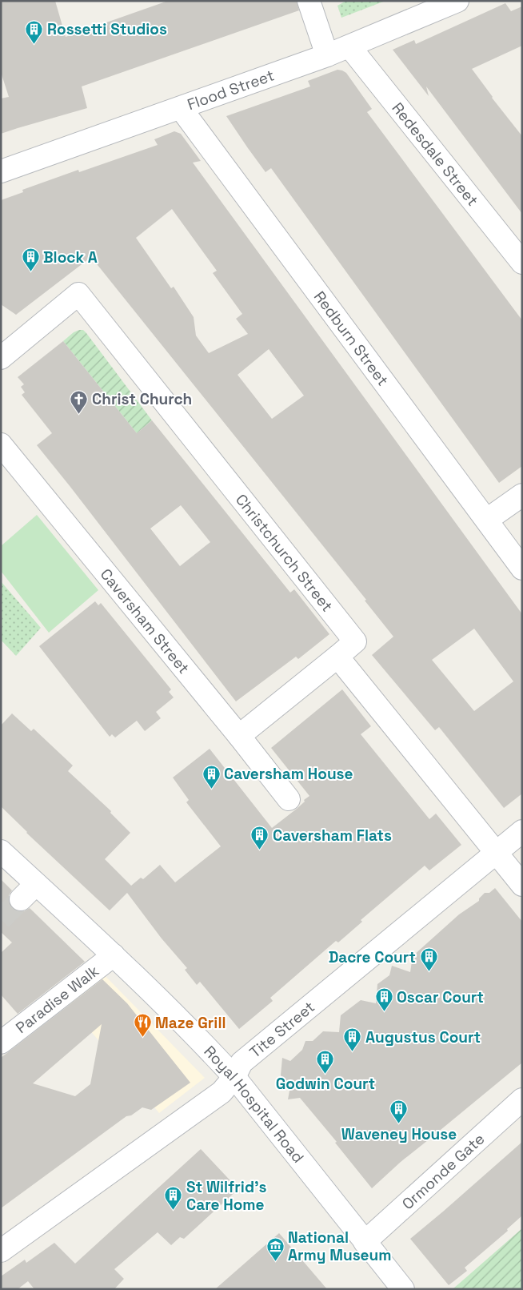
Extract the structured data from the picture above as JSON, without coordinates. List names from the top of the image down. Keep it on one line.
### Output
{"streets":{"street":["Flood Street","Redesdale Street","Redburn Street","Christchurch Street","Caversham Street","Paradise Walk","Tite Street","Royal Hospital Road","Ormonde Gate"]},"crossings":[["Flood Street","Redesdale Street"],["Flood Street","Redburn Street"],["Paradise Walk","Royal Hospital Road"],["Tite Street","Royal Hospital Road"],["Royal Hospital Road","Ormonde Gate"]],"places":{"building":["Rossetti Studios","Block A","Caversham House","Caversham Flats","Dacre Court","Oscar Court","Augustus Court","Godwin Court","Waveney House","St Wilfrid’s Care Home"],"church":["Christ Church"],"restaurant":["Maze Grill"],"museum":["National Army Museum"]}}
